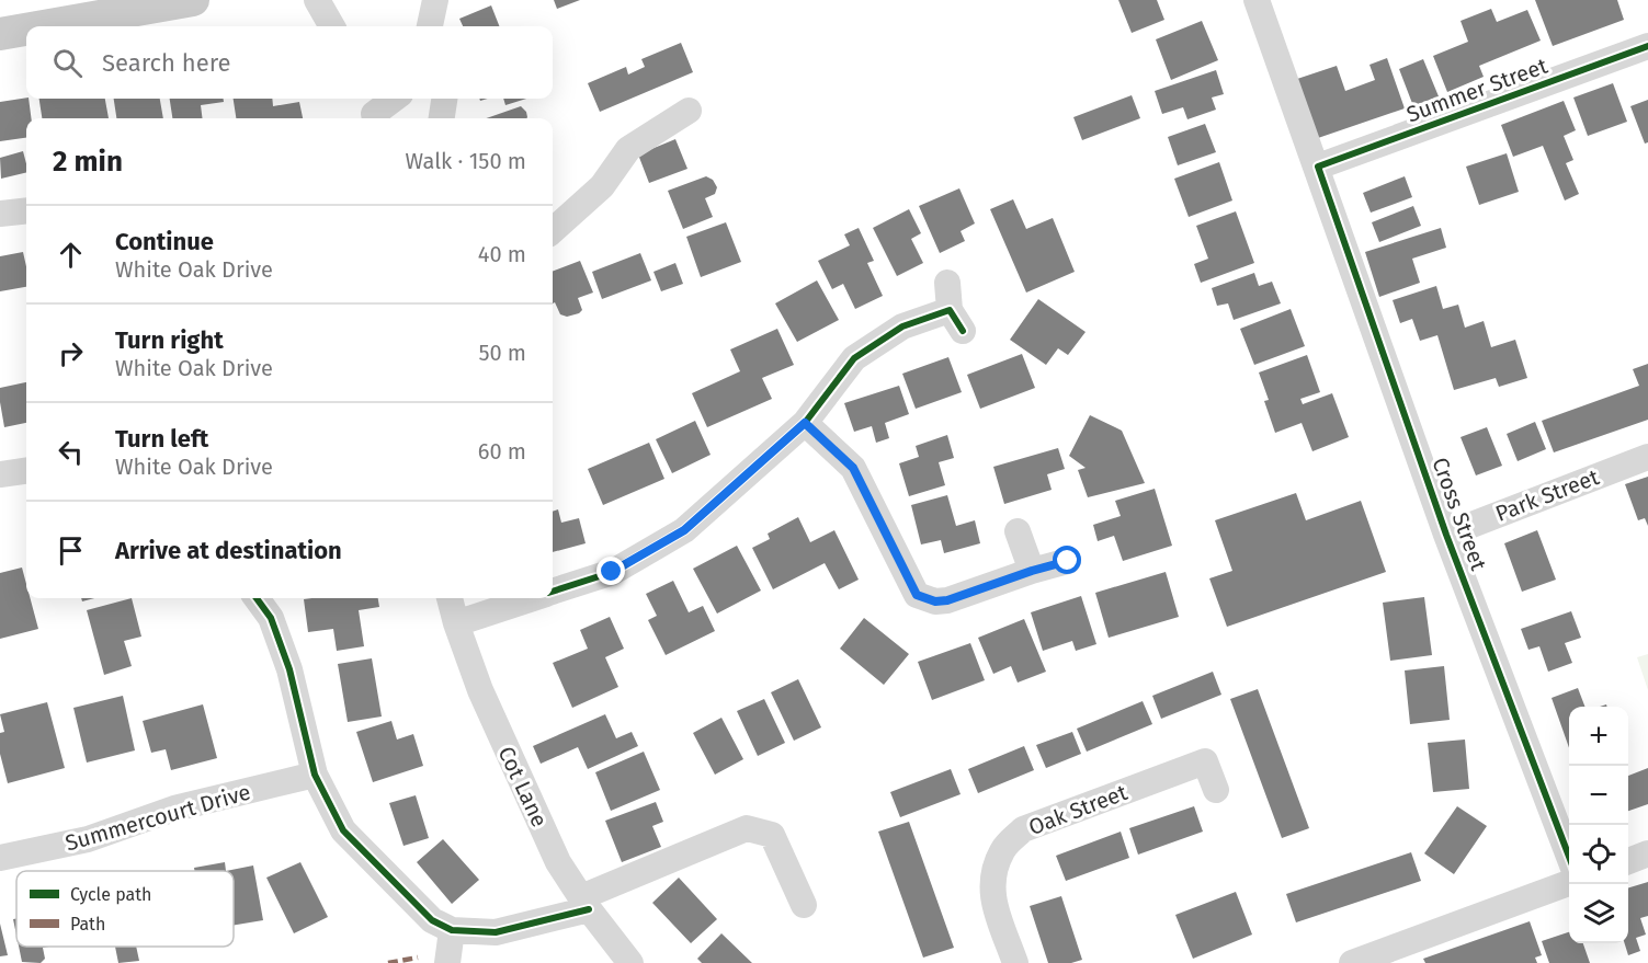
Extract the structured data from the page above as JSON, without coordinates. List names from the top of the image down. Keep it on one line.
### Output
{"streets":{"street":["Summer Street","Park Street","Cross Street","Cot Lane","Oak Street","Summercourt Drive"]},"crossings":[["Summer Street","Cross Street"],["Park Street","Cross Street"]],"legend":["Cycle path","Path"],"page":{"search":"Search here","heading":["2 min","Walk · 150 m"],"list":[["Continue","White Oak Drive","40 m"],["Turn right","White Oak Drive","50 m"],["Turn left","White Oak Drive","60 m"],"Arrive at destination"],"map_buttons":["+","−"]}}
